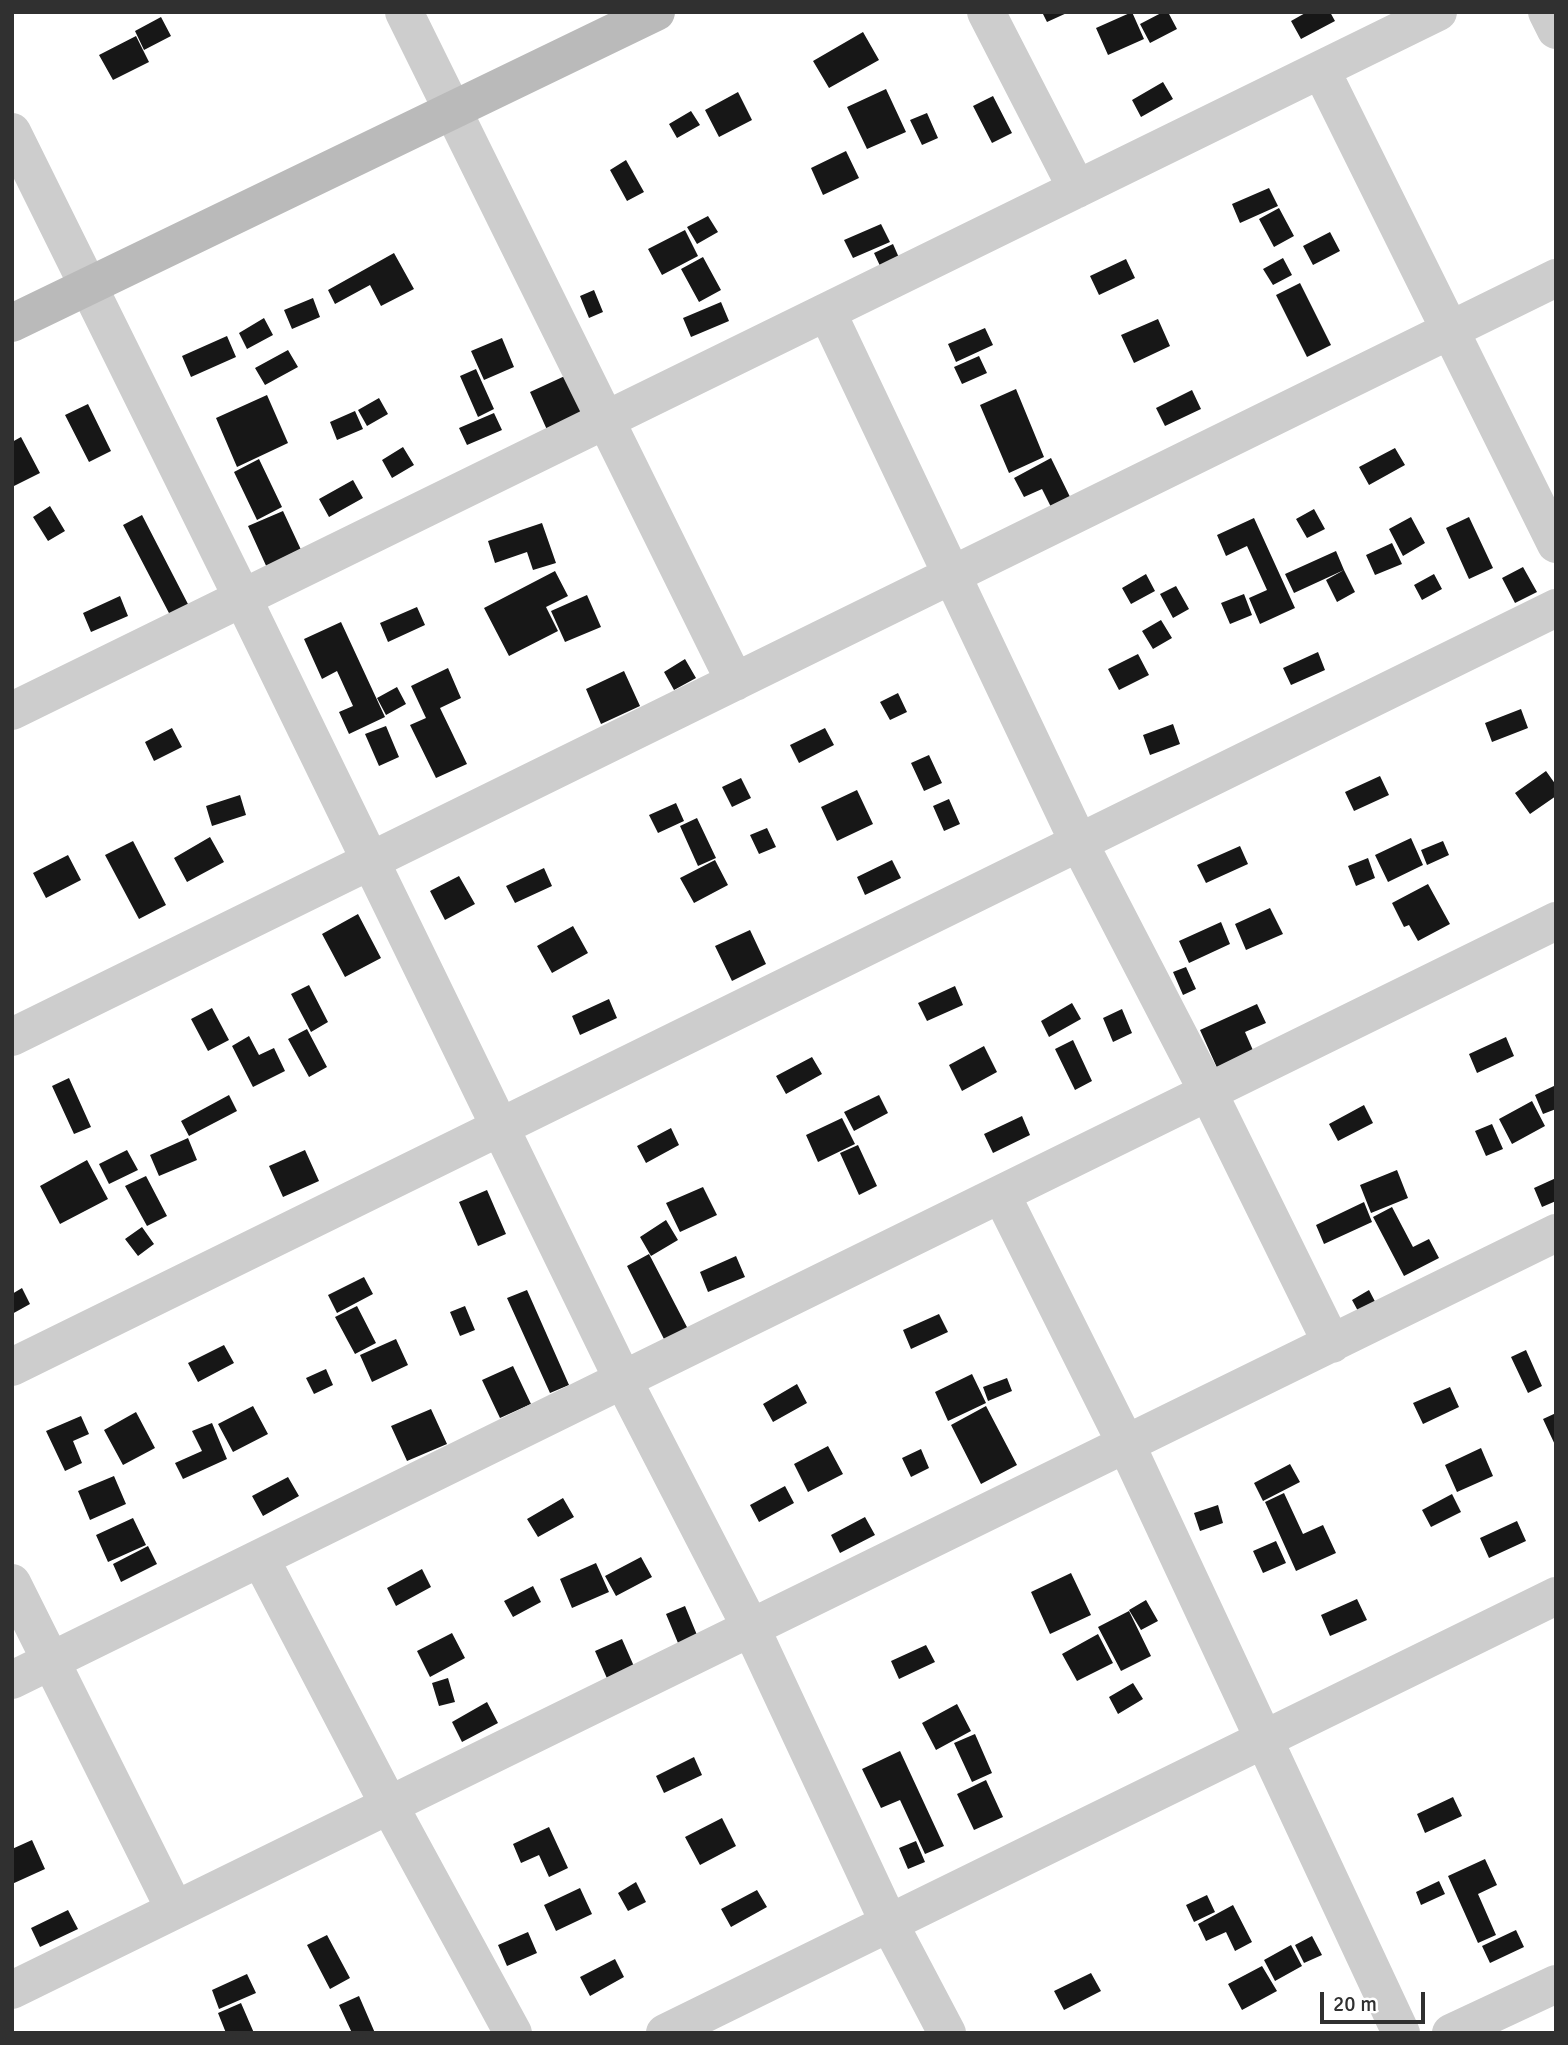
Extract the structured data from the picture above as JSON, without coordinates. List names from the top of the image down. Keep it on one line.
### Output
{"scale_bar":"20 m"}
